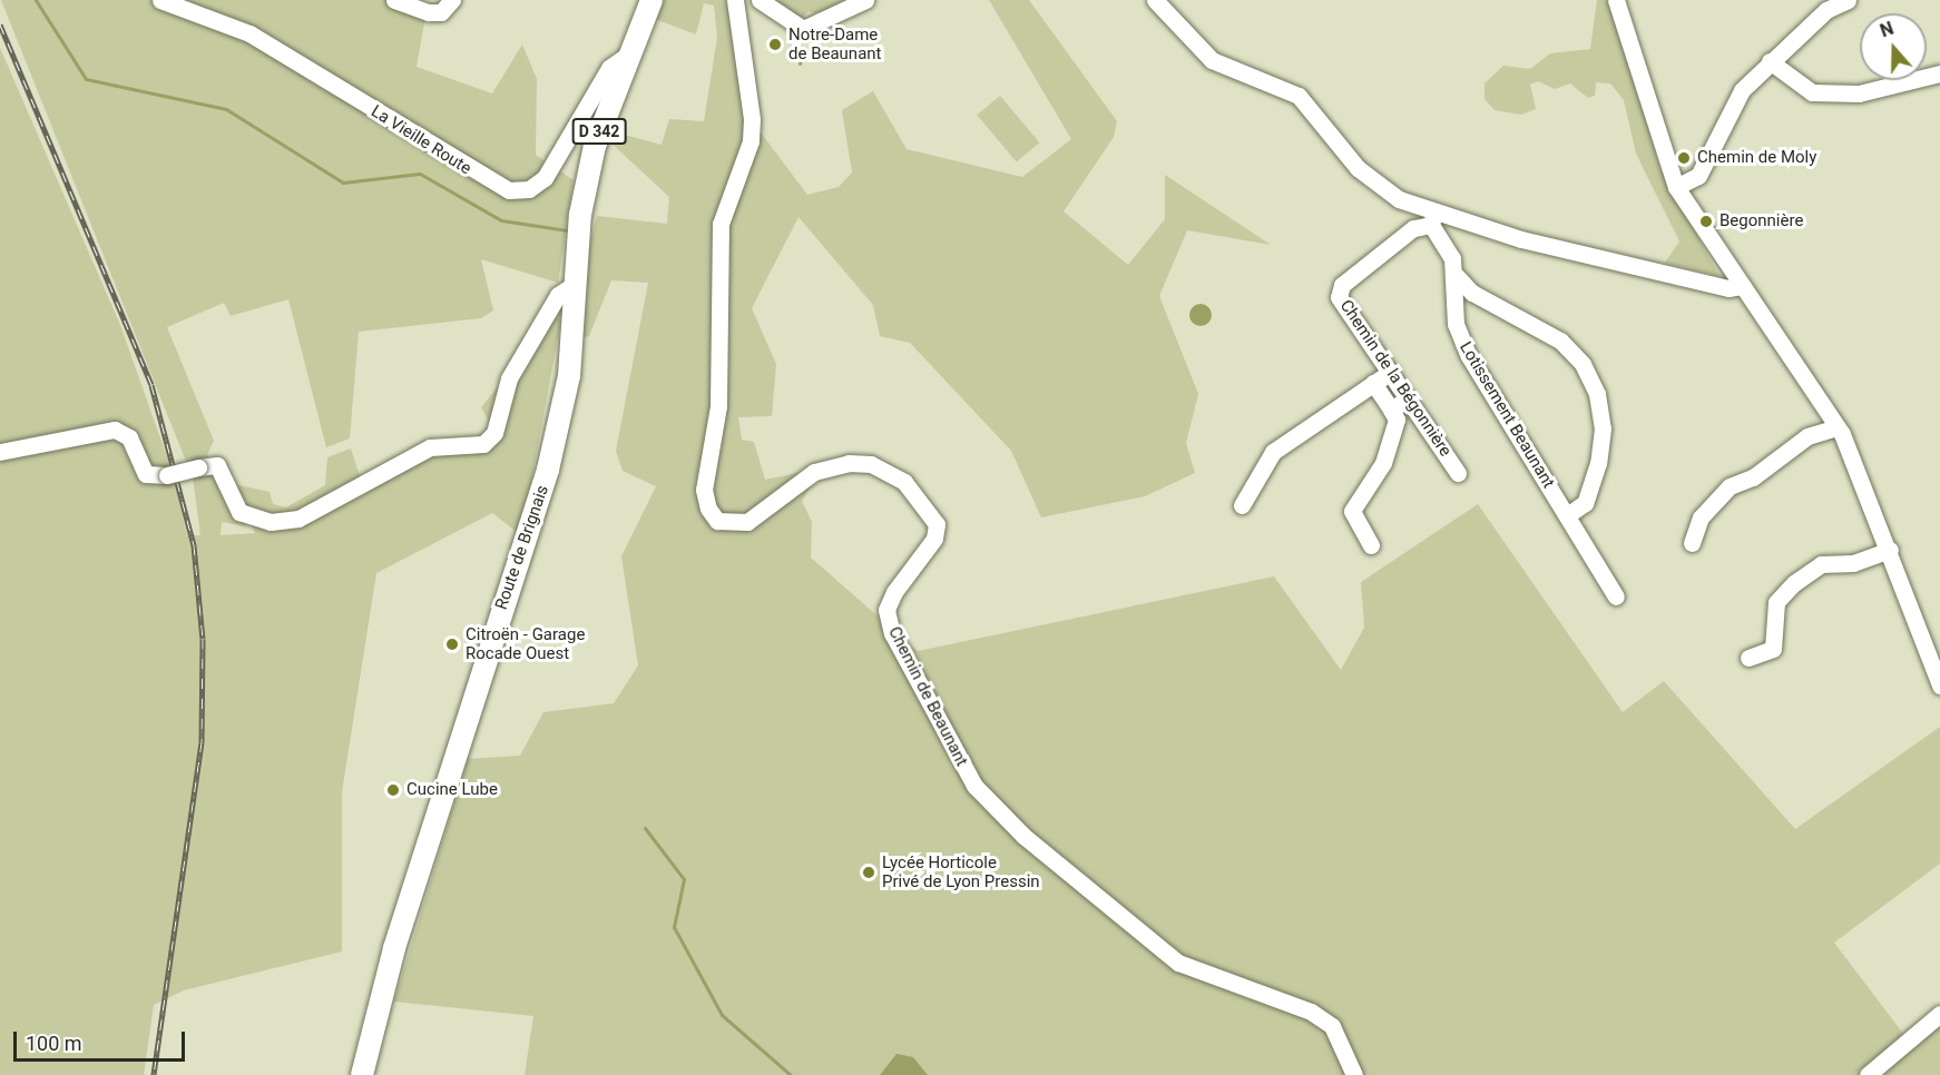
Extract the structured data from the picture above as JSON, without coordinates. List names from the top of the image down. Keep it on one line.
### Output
{"streets":{"main road":["D 342","Route de Brignais"],"street":["La Vieille Route","Chemin de la Bégonnière","Lotissement Beaunant","Chemin de Beaunant"]},"crossings":[["D 342","La Vieille Route"],["D 342","Route de Brignais"],["La Vieille Route","Route de Brignais"],["Chemin de la Bégonnière","Lotissement Beaunant"]],"places":["Notre-Dame de Beaunant","Chemin de Moly","Begonnière","Citroën - Garage Rocade Ouest","Cucine Lube","Lycée Horticole Privé de Lyon Pressin"],"scale_bar":"100 m","north":"top"}
